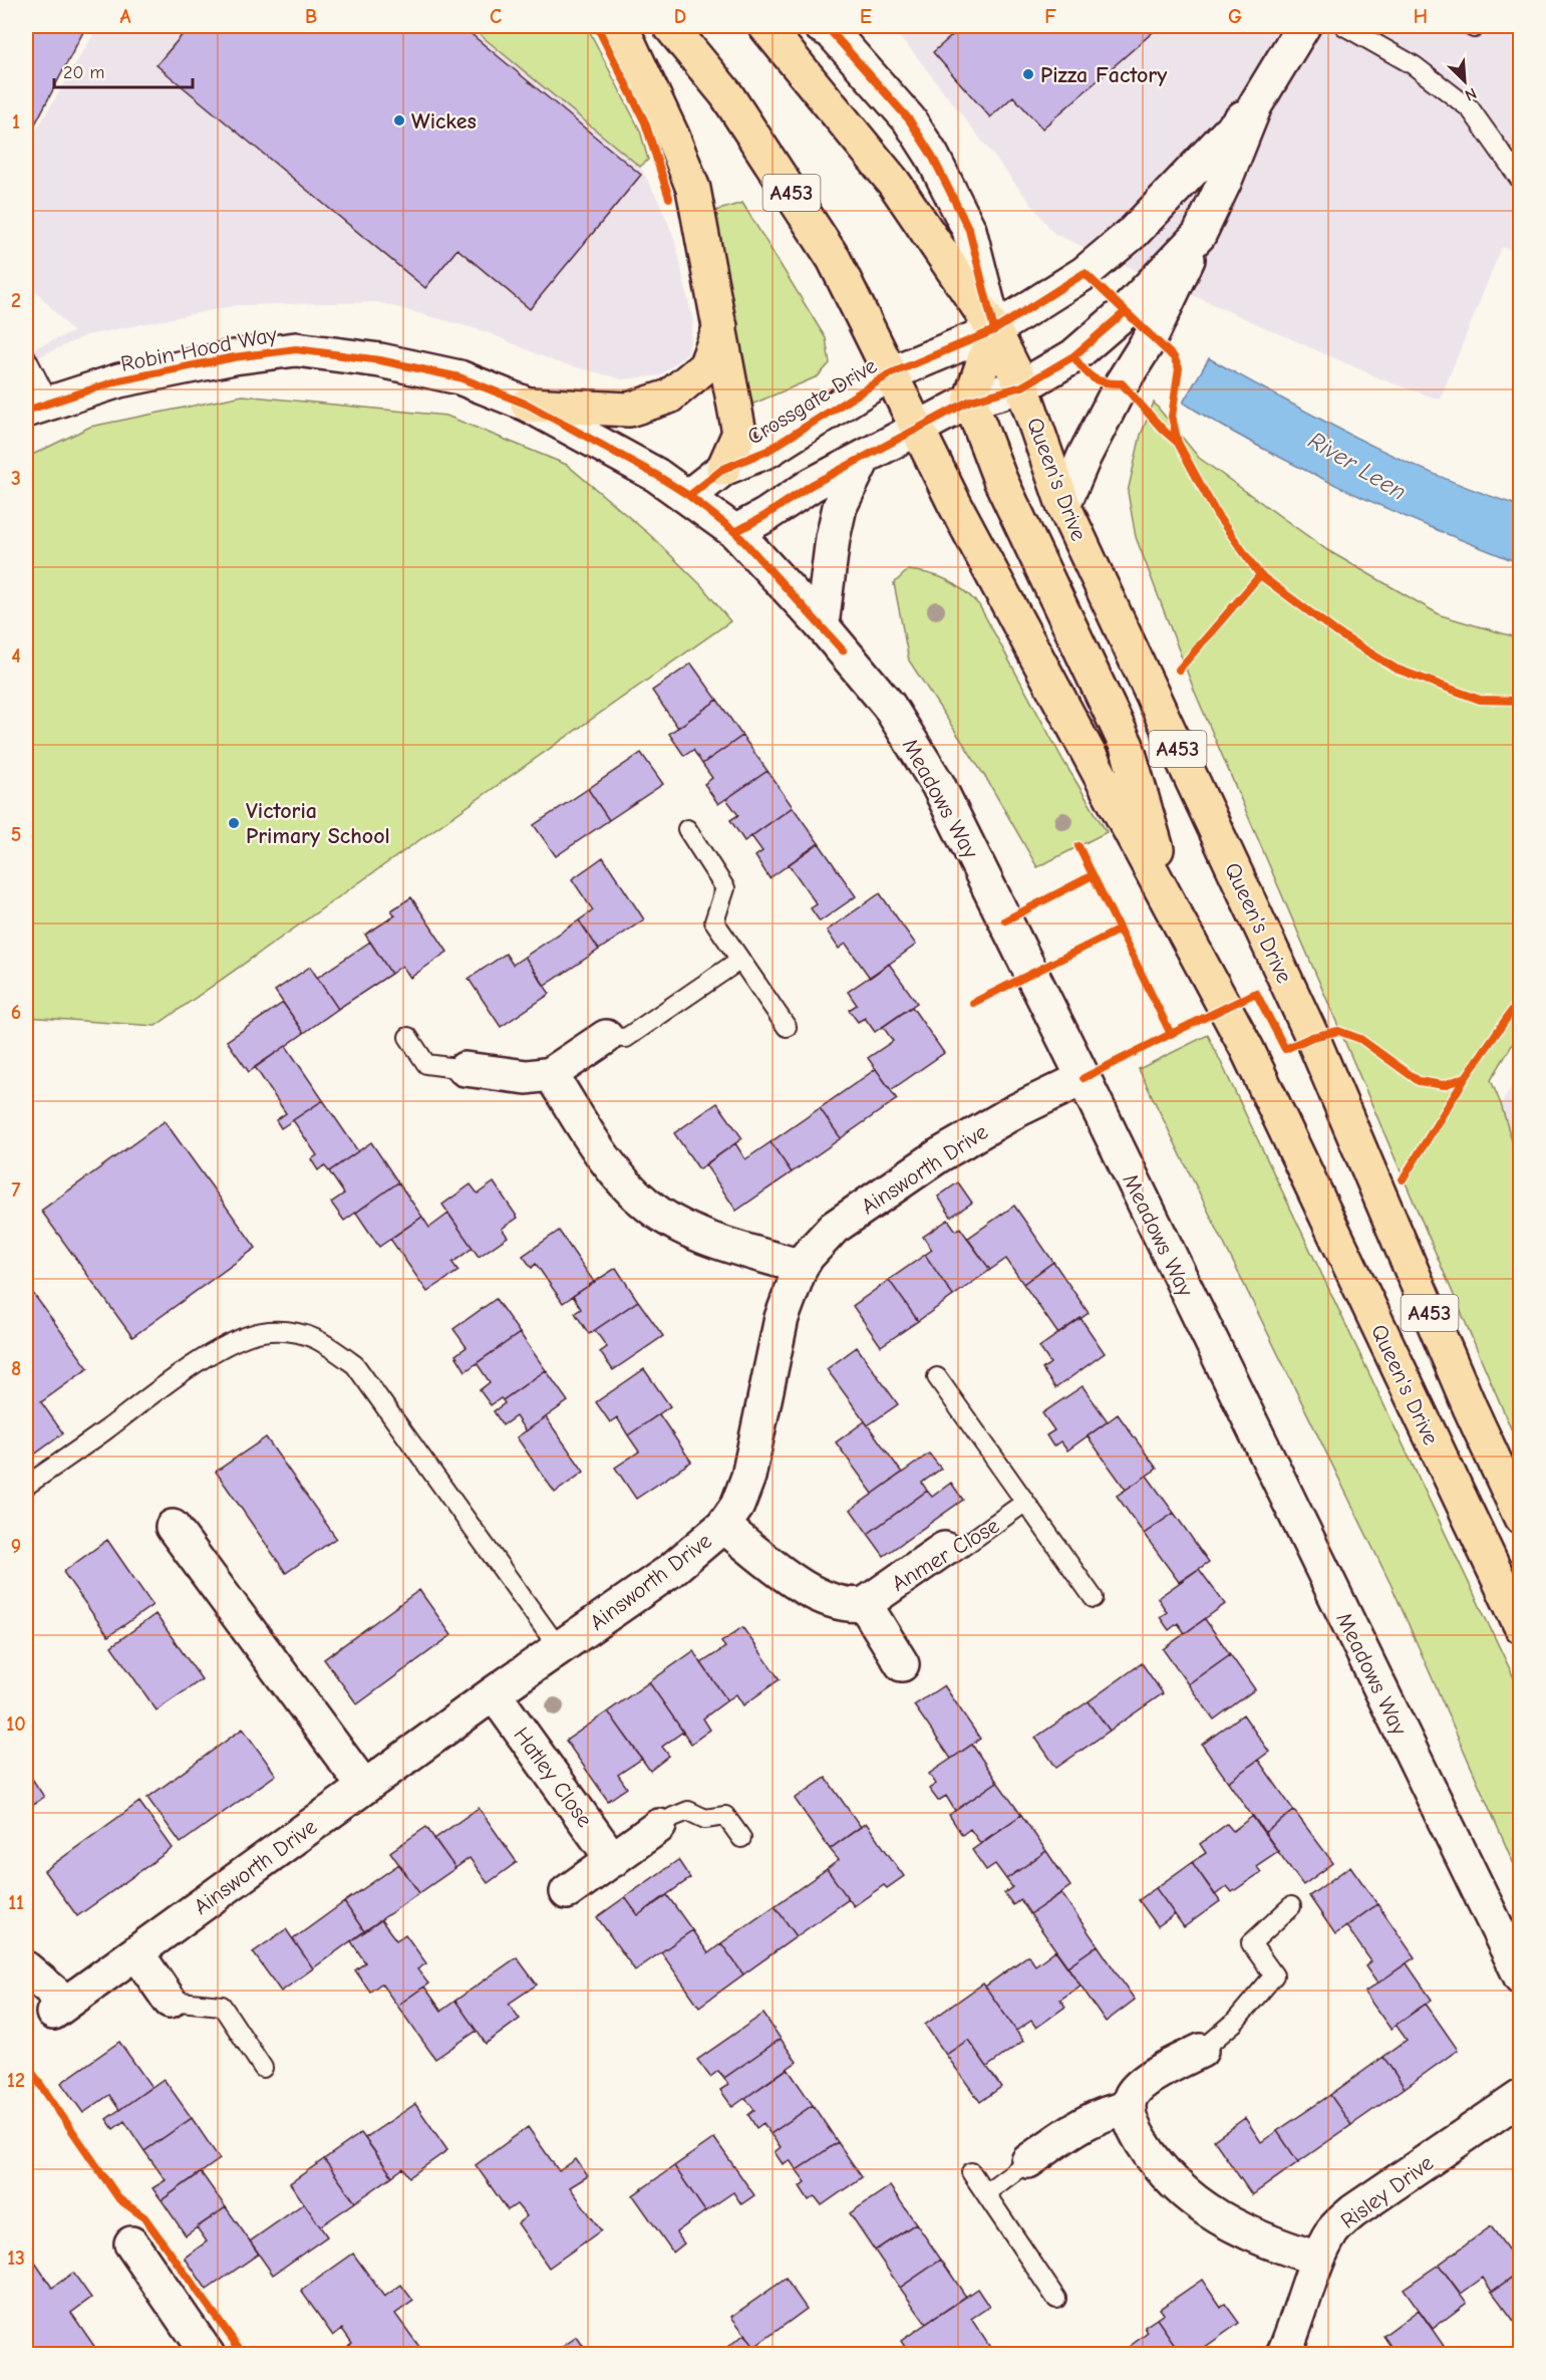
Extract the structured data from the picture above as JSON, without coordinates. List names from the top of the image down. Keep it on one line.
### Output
{"streets":{"main road":["A453","Queen's Drive"],"street":["Robin Hood Way","Crossgate Drive","Meadows Way","Ainsworth Drive","Anmer Close","Hatley Close","Risley Drive"]},"crossings":[["Robin Hood Way","Crossgate Drive"],["Robin Hood Way","Meadows Way"],["Crossgate Drive","Queen's Drive"],["Crossgate Drive","Meadows Way"],["Meadows Way","Ainsworth Drive"],["Ainsworth Drive","Hatley Close"]],"water":["River Leen"],"places":["Pizza Factory","Wickes","Victoria Primary School"],"scale_bar":"20 m","north":"bottom right","grid":{"columns":["A","B","C","D","E","F","G","H"],"rows":["1","2","3","4","5","6","7","8","9","10","11","12","13"]}}
